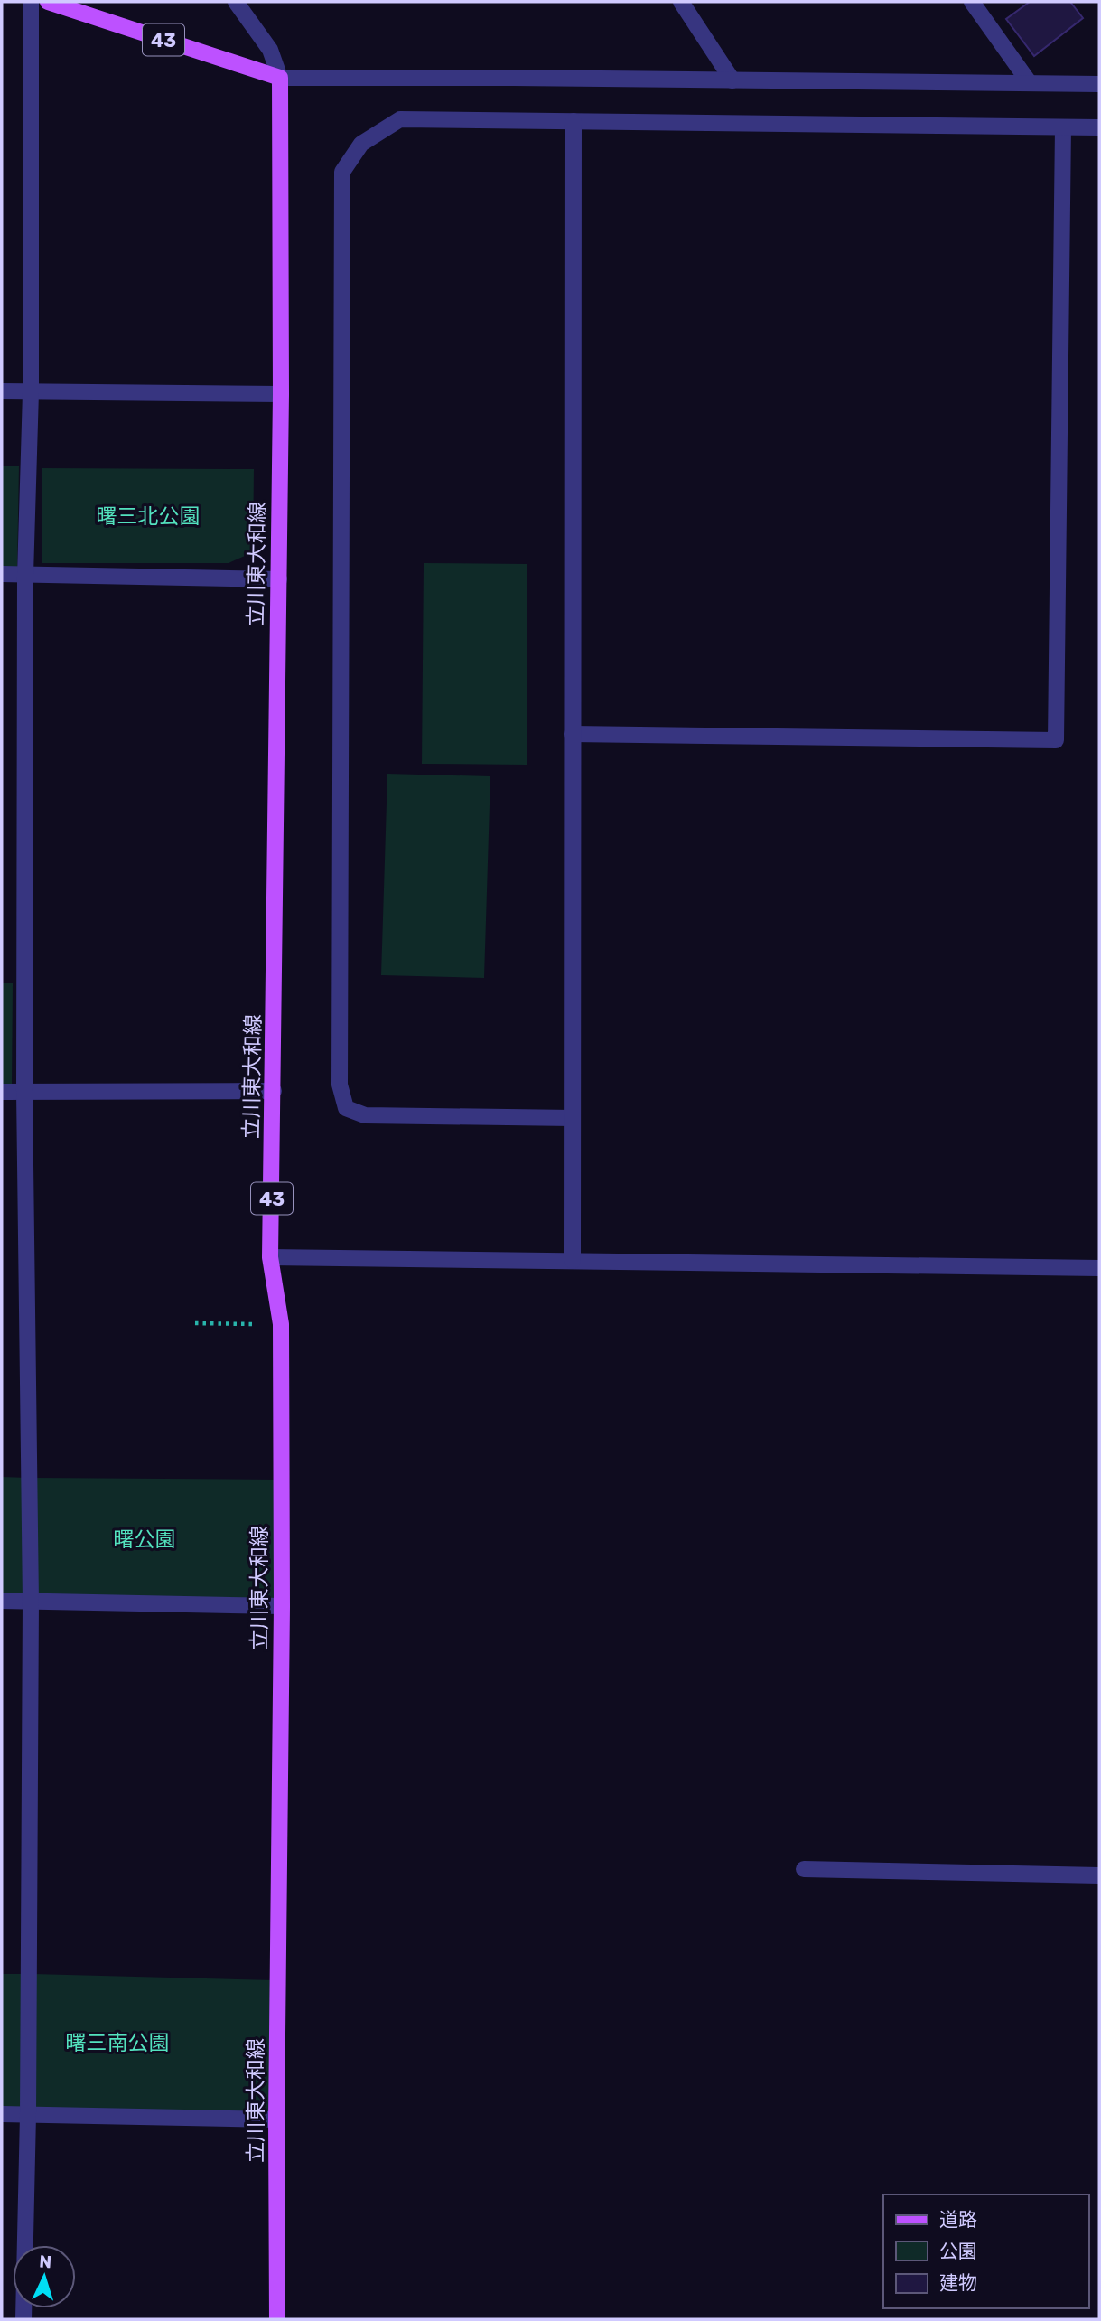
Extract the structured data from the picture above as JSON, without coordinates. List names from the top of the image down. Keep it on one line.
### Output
{"streets":{"main road":["43","立川東大和線"]},"crossings":[["43","立川東大和線"]],"parks":["曙三北公園","曙公園","曙三南公園"],"legend":["道路","公園","建物"],"north":"top"}
